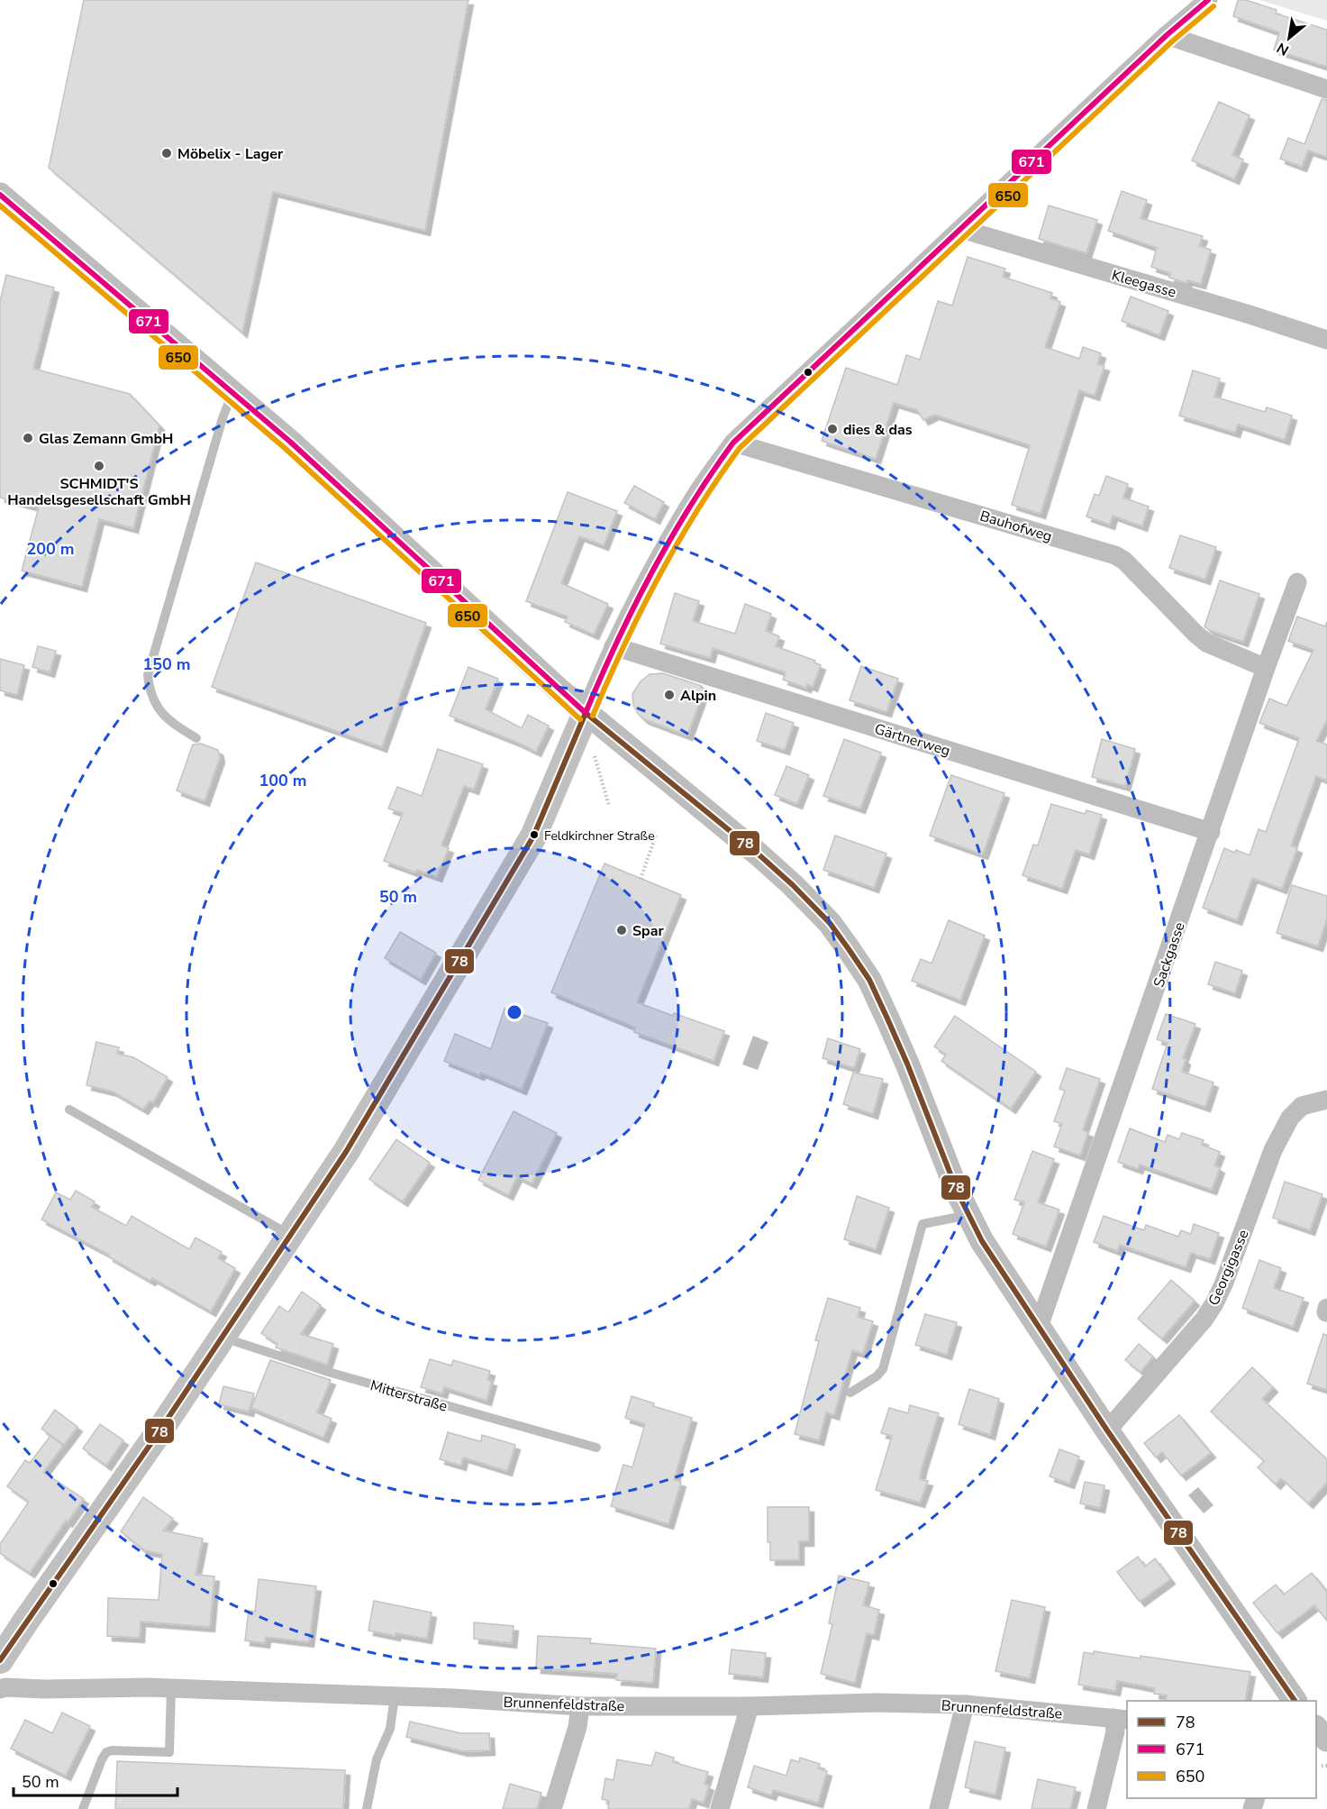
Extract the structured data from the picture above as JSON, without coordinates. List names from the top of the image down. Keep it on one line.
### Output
{"streets":{"street":["Kleegasse","Bauhofweg","Gärtnerweg","Sackgasse","Georgigasse","Brunnenfeldstraße"],"lane":["Mitterstraße"]},"crossings":[["Bauhofweg","Sackgasse"],["Gärtnerweg","Sackgasse"]],"places":["Möbelix - Lager","dies & das","Glas Zemann GmbH","SCHMIDT'S Handelsgesellschaft GmbH","Alpin","Feldkirchner Straße","Spar"],"lines":["transit line 671","transit line 650","transit line 78"],"legend":["78","671","650"],"scale_bar":"50 m","north":"bottom left","rings":["200 m","150 m","100 m","50 m"]}
